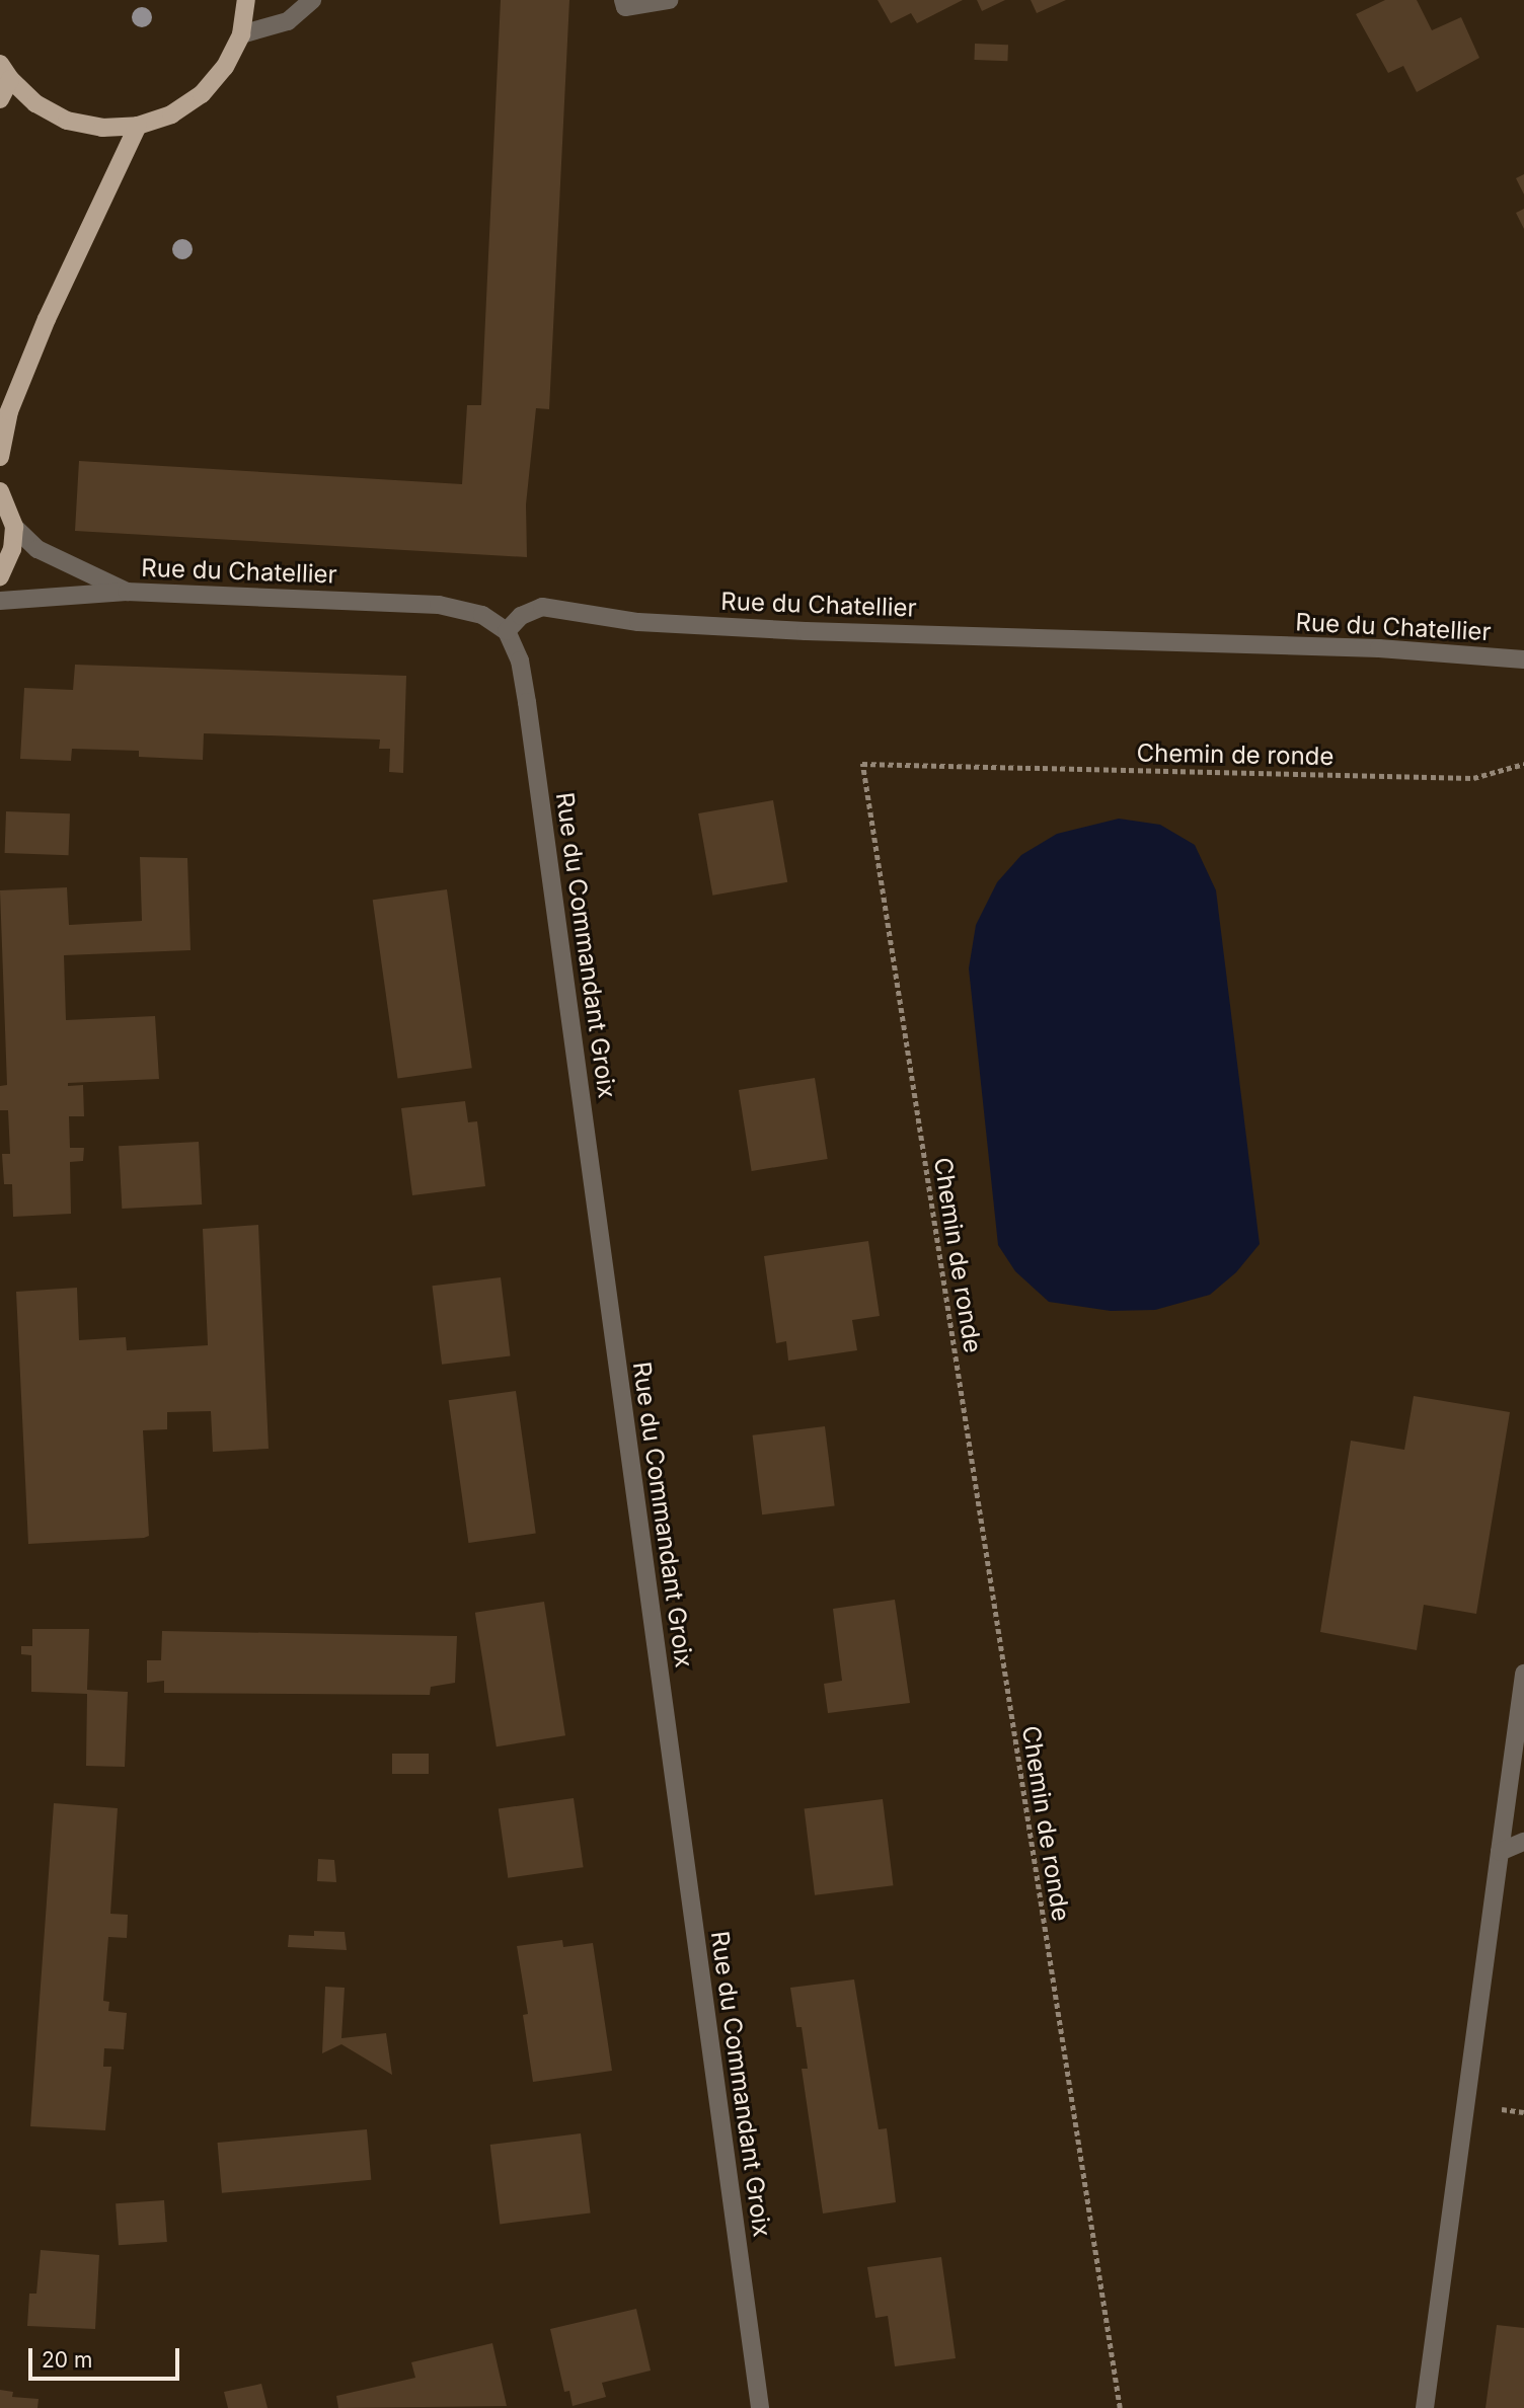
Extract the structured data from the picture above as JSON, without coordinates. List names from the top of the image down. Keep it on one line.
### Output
{"streets":{"street":["Rue du Chatellier","Rue du Commandant Groix"],"path":["Chemin de ronde"]},"crossings":[["Rue du Chatellier","Rue du Commandant Groix"]],"scale_bar":"20 m"}
